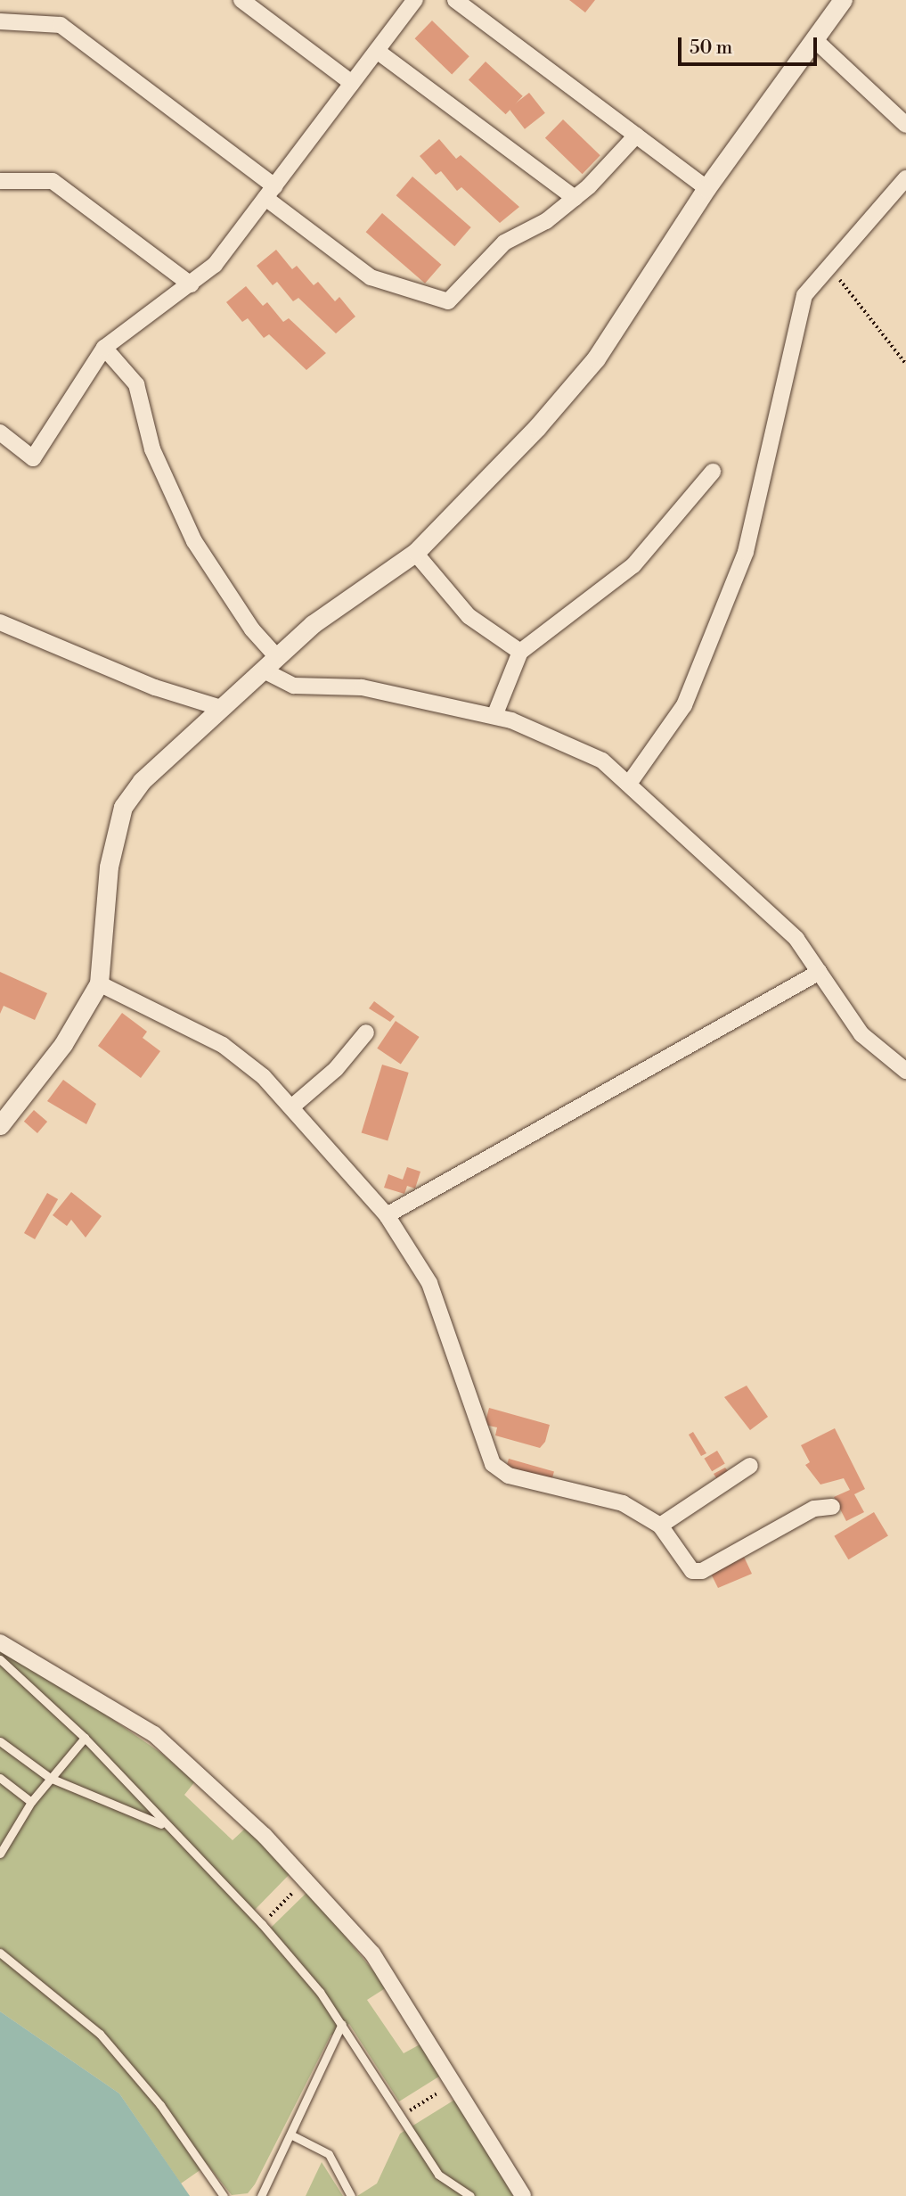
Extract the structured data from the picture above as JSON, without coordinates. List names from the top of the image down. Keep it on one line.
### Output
{"scale_bar":"50 m"}
